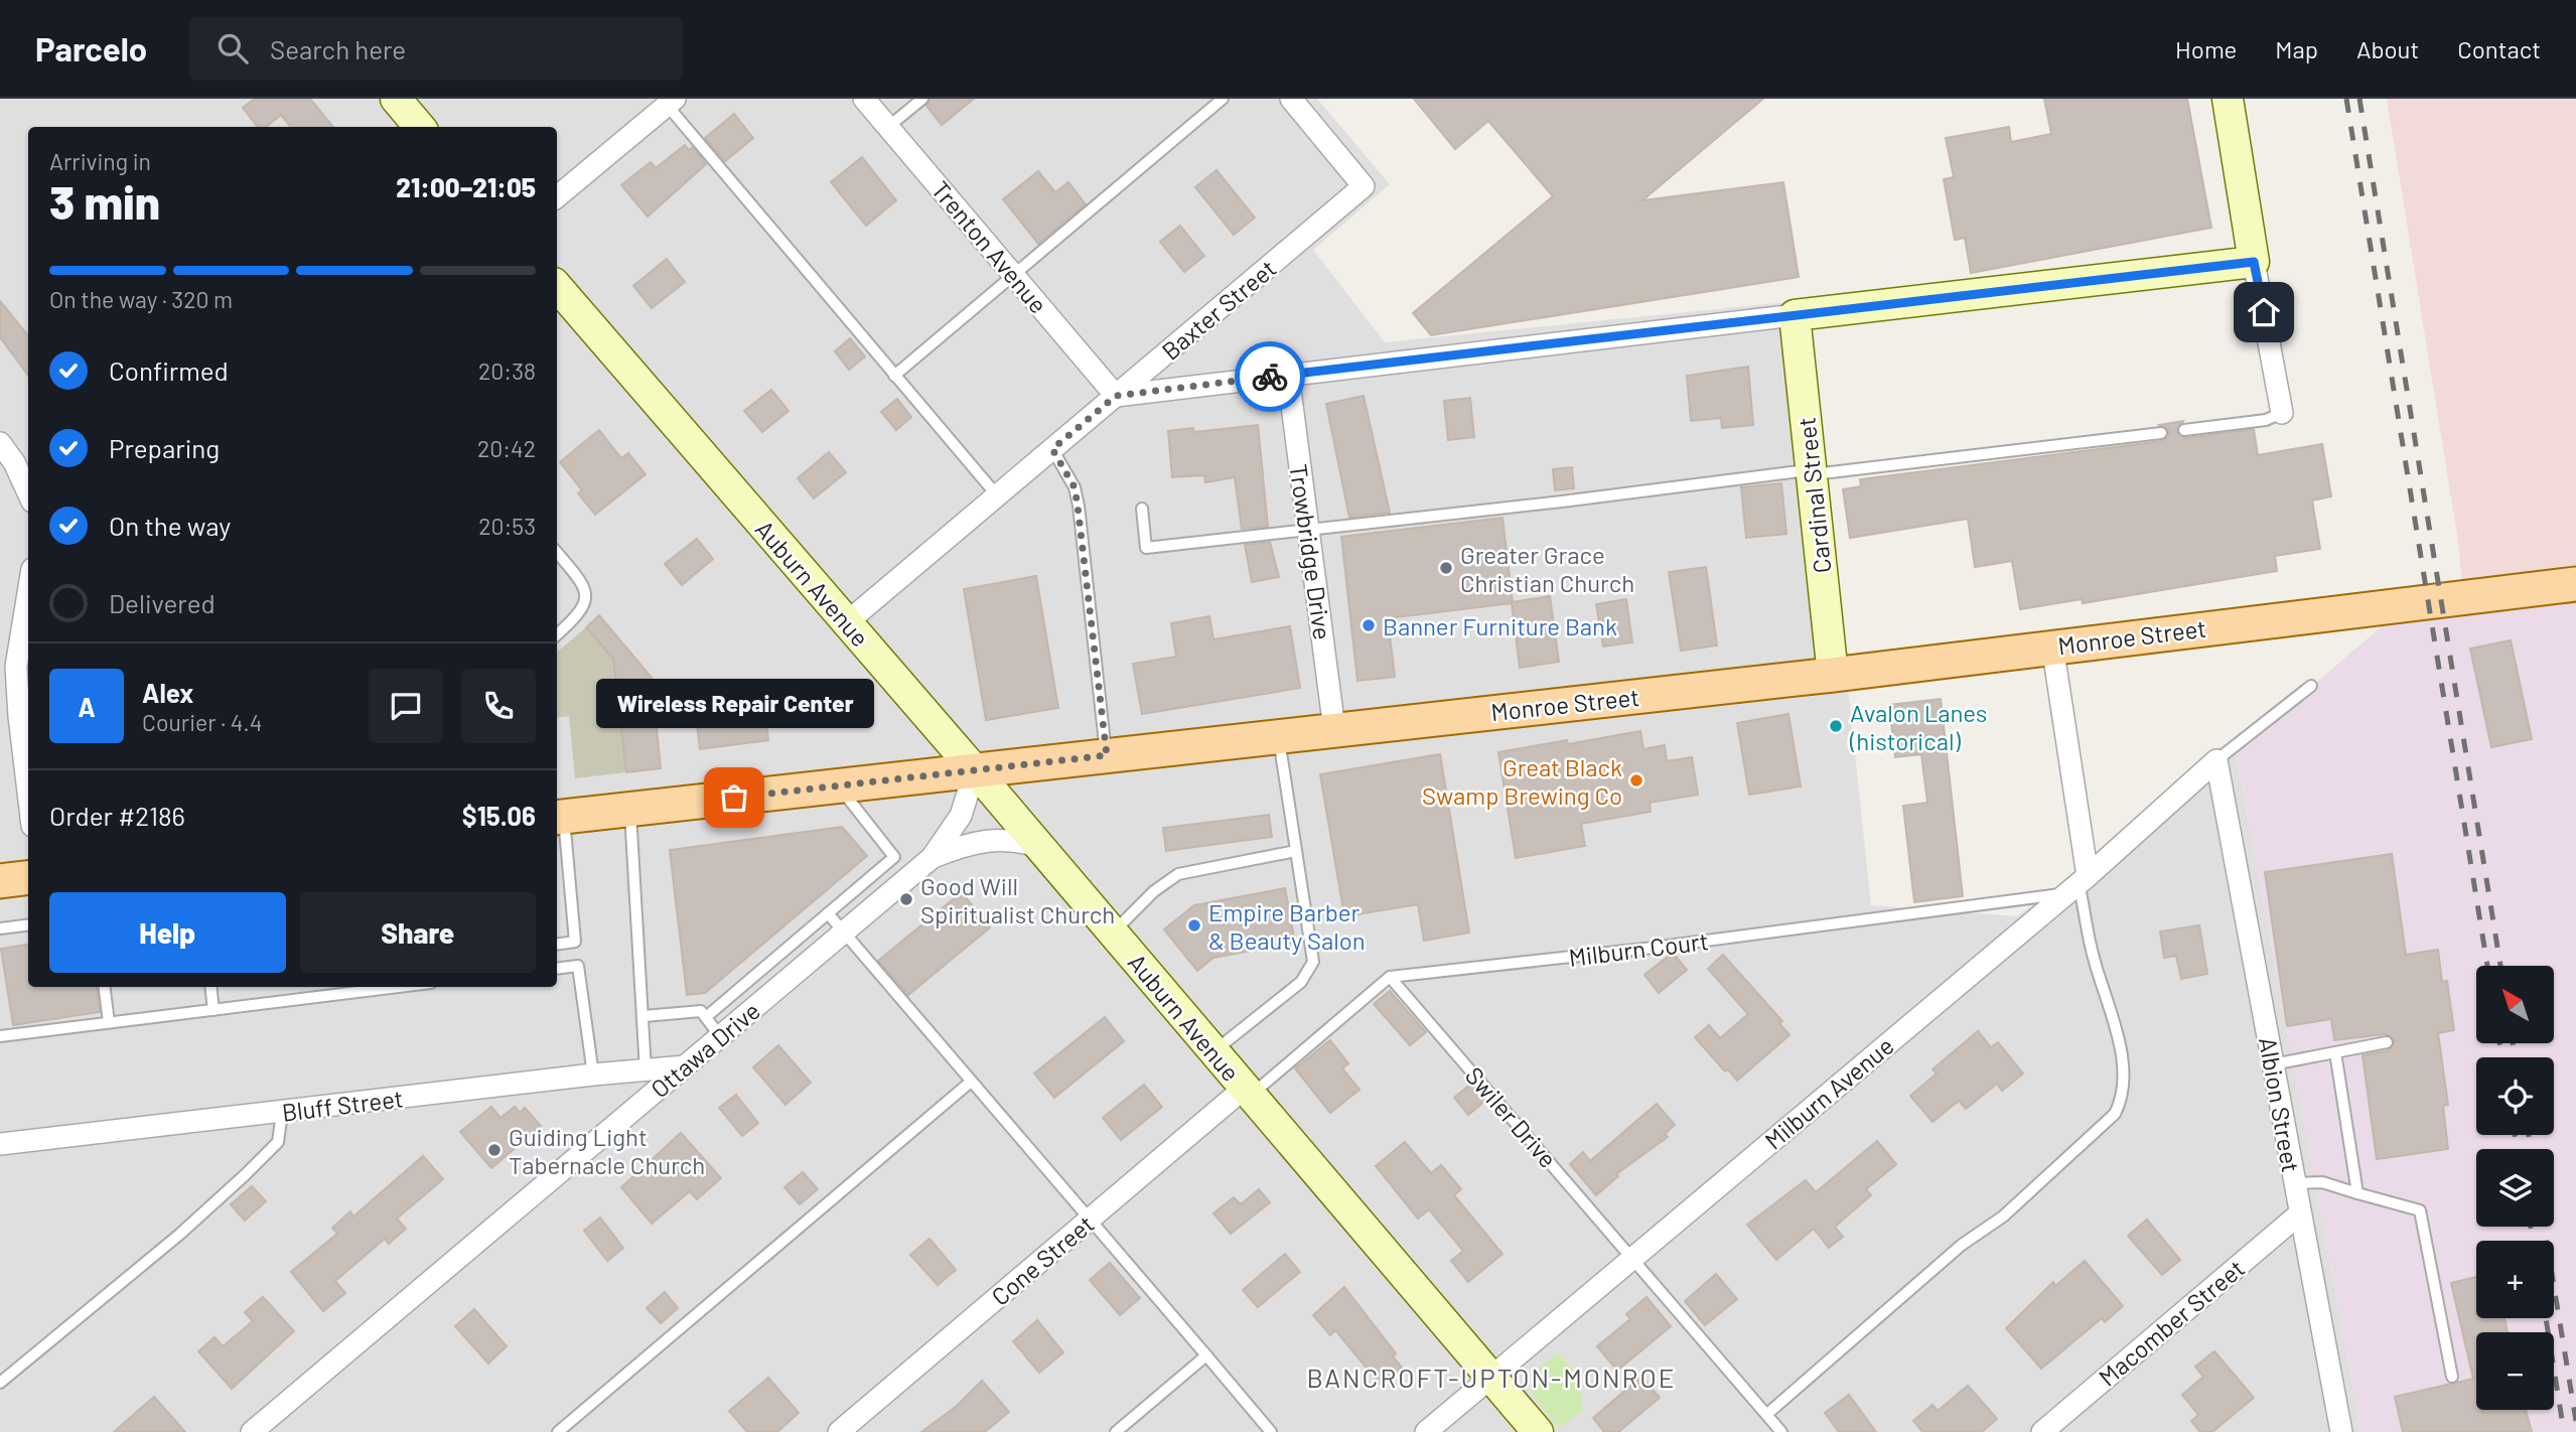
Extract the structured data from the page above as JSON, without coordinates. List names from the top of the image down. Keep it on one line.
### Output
{"streets":{"main road":["Monroe Street"],"street":["Trenton Avenue","Baxter Street","Cardinal Street","Trowbridge Drive","Auburn Avenue","Ottawa Drive","Milburn Avenue","Bluff Street","Albion Street","Cone Street","Macomber Street"],"lane":["Milburn Court","Swiler Drive"]},"crossings":[["Trenton Avenue","Baxter Street"],["Baxter Street","Auburn Avenue"],["Cardinal Street","Monroe Street"],["Trowbridge Drive","Monroe Street"],["Auburn Avenue","Monroe Street"],["Auburn Avenue","Ottawa Drive"],["Auburn Avenue","Milburn Avenue"],["Auburn Avenue","Cone Street"],["Monroe Street","Ottawa Drive"],["Milburn Court","Milburn Avenue"],["Milburn Court","Swiler Drive"],["Ottawa Drive","Bluff Street"],["Milburn Avenue","Albion Street"],["Milburn Avenue","Swiler Drive"],["Albion Street","Macomber Street"]],"districts":["BANCROFT-UPTON-MONROE"],"places":["Greater Grace Christian Church","Banner Furniture Bank","Avalon Lanes (historical)","Great Black Swamp Brewing Co","Wireless Repair Center","Good Will Spiritualist Church","Empire Barber & Beauty Salon","Guiding Light Tabernacle Church"],"north":"top left","page":{"header":"Parcelo","search":"Search here","nav":["Home","Map","About","Contact"],"heading":["3 min","Arriving in","21:00–21:05"],"panel":["Alex","Courier · 4.4","Order #2186","$15.06"],"bar":"On the way · 320 m","list":[["Confirmed","20:38"],["Preparing","20:42"],["On the way","20:53"],"Delivered"],"round":"A","bubble":"Wireless Repair Center","buttons":["Help","Share"],"map_buttons":["+","−"]}}
